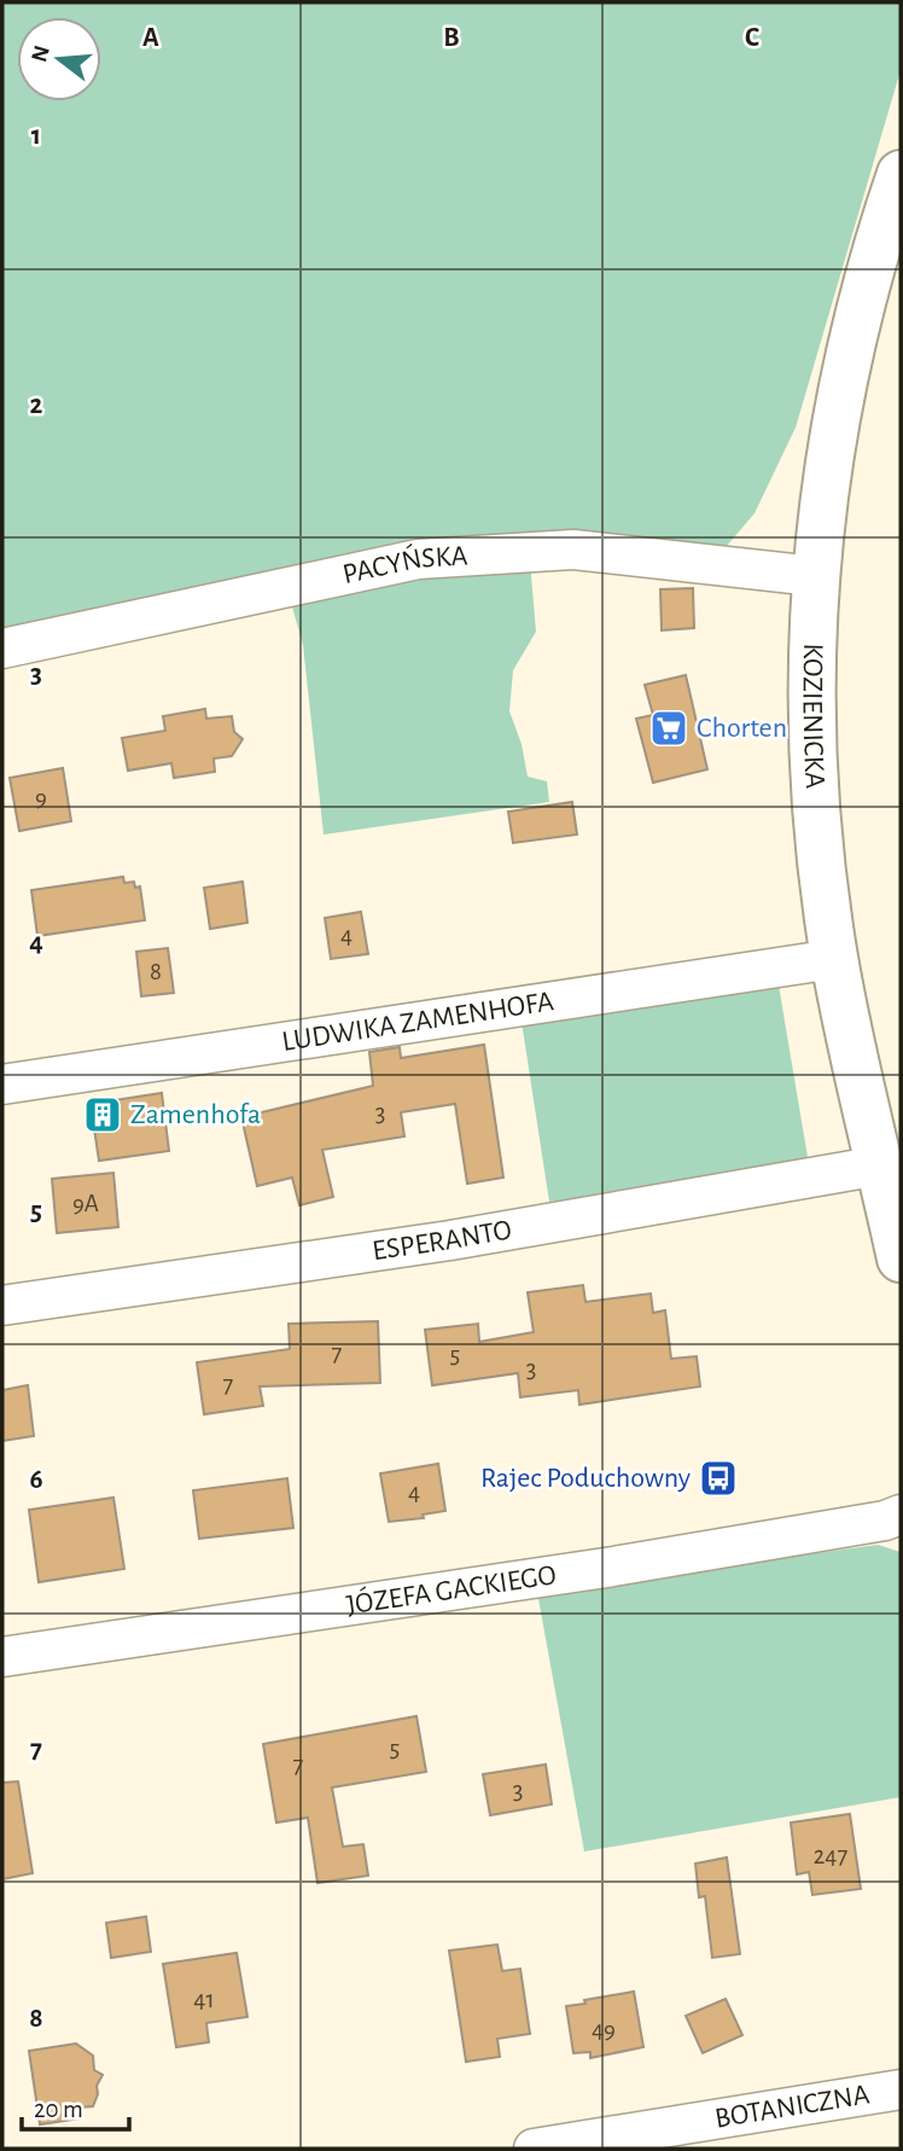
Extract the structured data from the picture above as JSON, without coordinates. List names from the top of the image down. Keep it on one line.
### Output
{"streets":{"main road":["KOZIENICKA"],"street":["PACYŃSKA","LUDWIKA ZAMENHOFA","ESPERANTO","JÓZEFA GACKIEGO","BOTANICZNA"]},"crossings":[["PACYŃSKA","KOZIENICKA"],["KOZIENICKA","LUDWIKA ZAMENHOFA"],["KOZIENICKA","ESPERANTO"]],"places":{"supermarket":["Chorten"],"building":["Zamenhofa"],"bus stop":["Rajec Poduchowny"]},"house_numbers":["9","4","8","3","9A","7","5","3","7","4","5","7","3","247","41","49"],"scale_bar":"20 m","north":"left","grid":{"columns":["A","B","C"],"rows":["1","2","3","4","5","6","7","8"]}}
